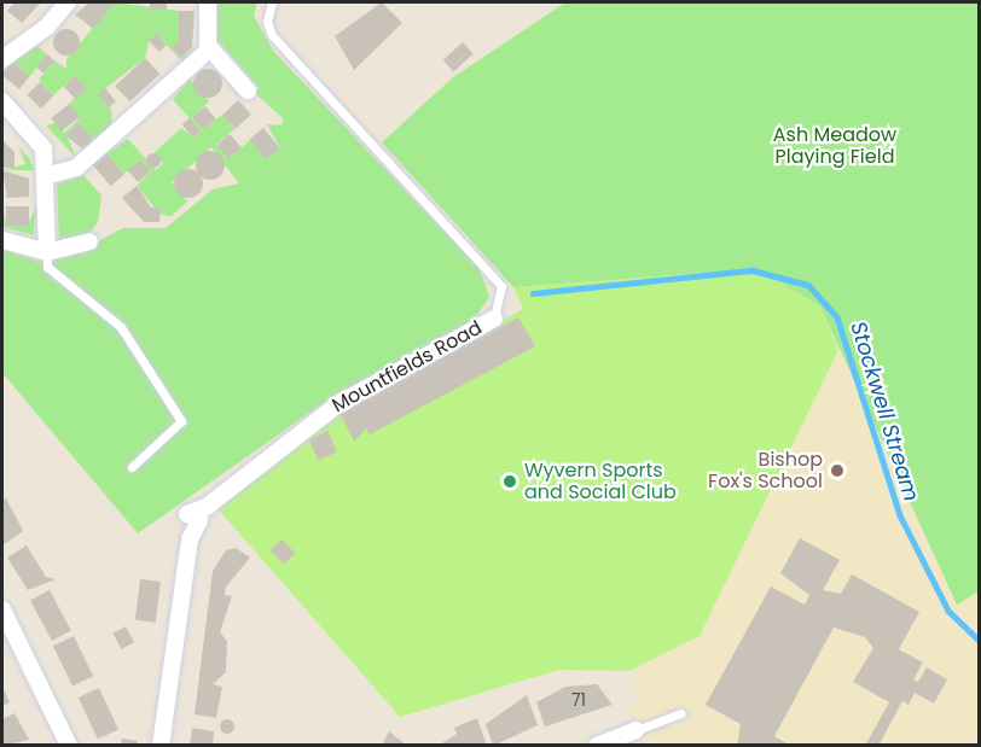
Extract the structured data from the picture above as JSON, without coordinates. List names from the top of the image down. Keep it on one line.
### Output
{"streets":{"street":["Mountfields Road"]},"water":["Stockwell Stream"],"parks":["Ash Meadow Playing Field"],"places":["Bishop Fox's School","Wyvern Sports and Social Club"],"house_numbers":["71"]}
